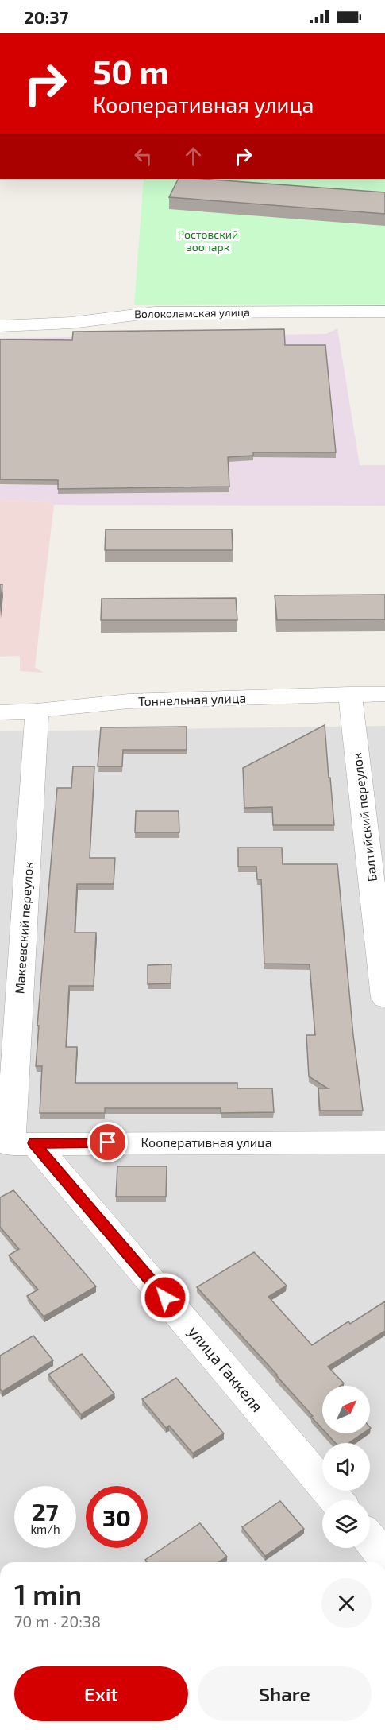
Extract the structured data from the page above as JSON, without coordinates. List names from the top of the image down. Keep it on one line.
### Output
{"streets":{"street":["Волоколамская улица","Тоннельная улица","Балтийский переулок","Макеевский переулок","Кооперативная улица","улица Гаккеля"]},"crossings":[["Тоннельная улица","Балтийский переулок"],["Тоннельная улица","Макеевский переулок"],["Макеевский переулок","Кооперативная улица"],["Макеевский переулок","улица Гаккеля"],["Кооперативная улица","улица Гаккеля"]],"parks":["Ростовский зоопарк"],"north":"top right","page":{"status":"20:37","turn":["50 m","Кооперативная улица"],"speed":"27 km/h","limit":"30","heading":["1 min","70 m · 20:38"],"buttons":["Exit","Share"]}}
